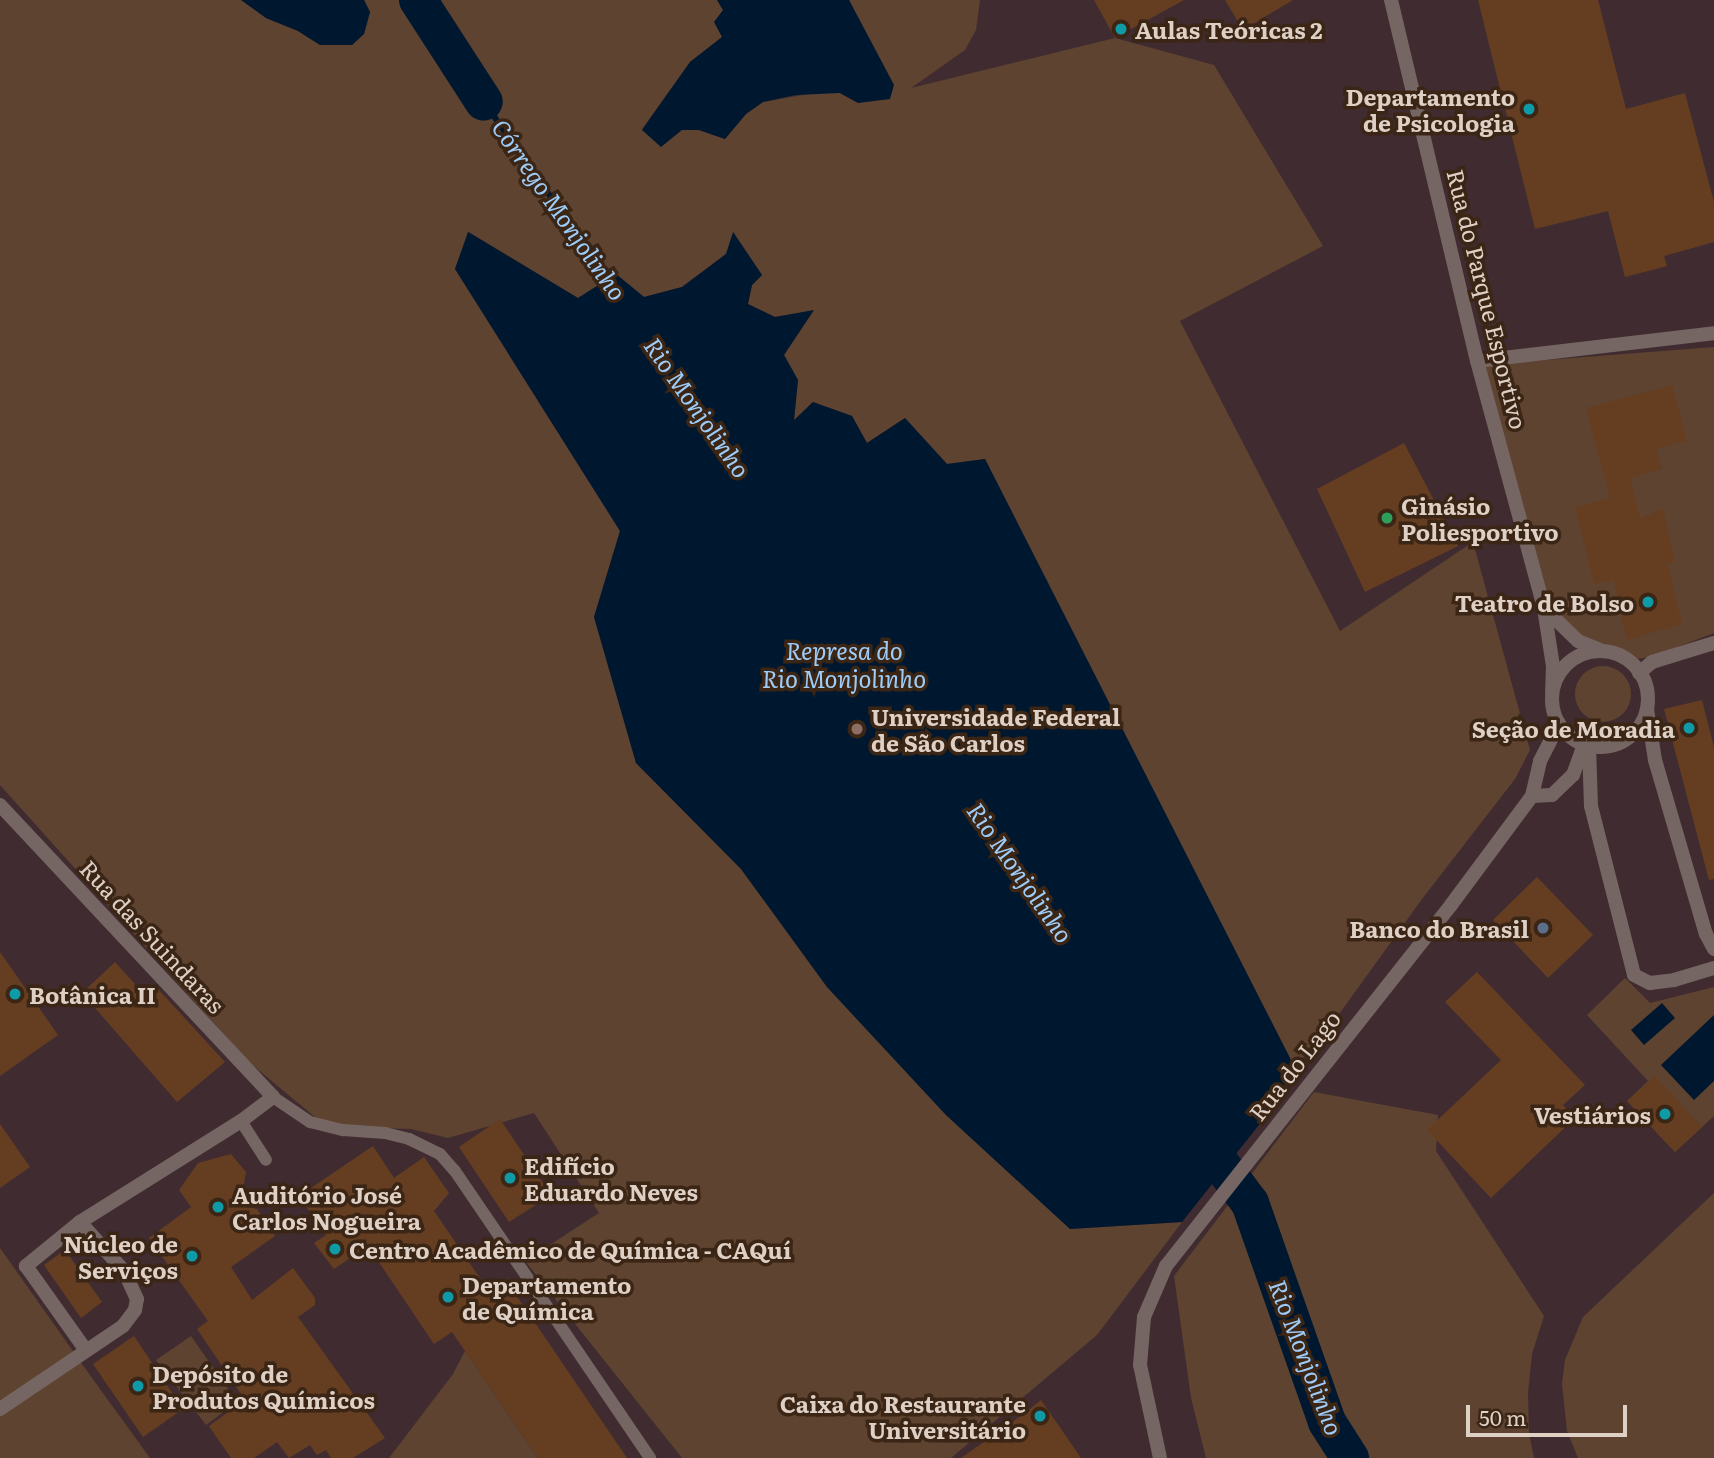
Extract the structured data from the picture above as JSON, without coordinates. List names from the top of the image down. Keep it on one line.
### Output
{"streets":{"street":["Rua do Parque Esportivo","Rua das Suindaras","Rua do Lago"]},"crossings":[["Rua do Parque Esportivo","Rua do Lago"]],"water":["Córrego Monjolinho","Rio Monjolinho","Represa do Rio Monjolinho"],"places":["Aulas Teóricas 2","Departamento de Psicologia","Ginásio Poliesportivo","Teatro de Bolso","Seção de Moradia","Universidade Federal de São Carlos","Banco do Brasil","Botânica II","Vestiários","Edifício Eduardo Neves","Auditório José Carlos Nogueira","Centro Acadêmico de Química - CAQuí","Núcleo de Serviços","Departamento de Química","Depósito de Produtos Químicos","Caixa do Restaurante Universitário"],"scale_bar":"50 m"}
